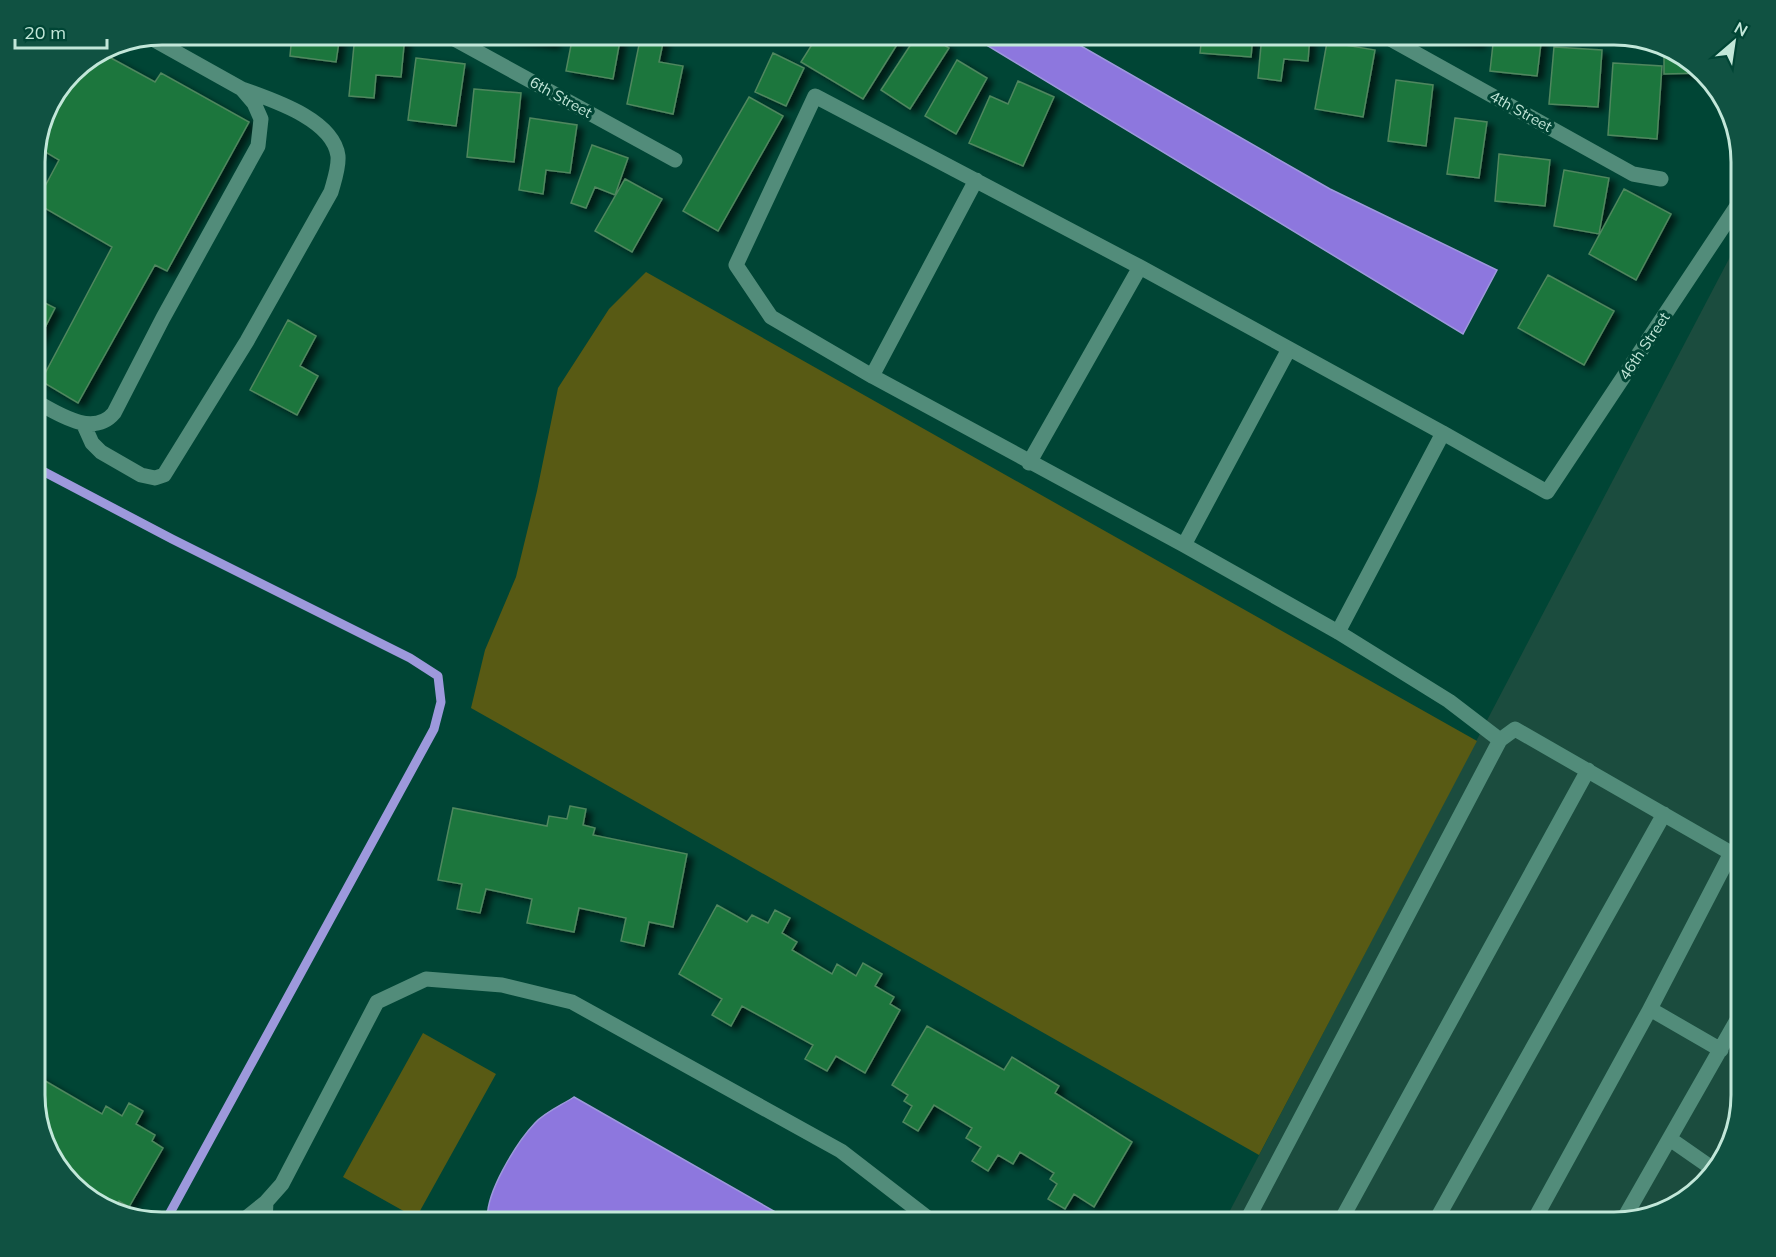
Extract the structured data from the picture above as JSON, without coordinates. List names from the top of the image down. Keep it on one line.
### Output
{"streets":{"street":["6th Street","4th Street","46th Street"]},"scale_bar":"20 m","north":"top right"}
